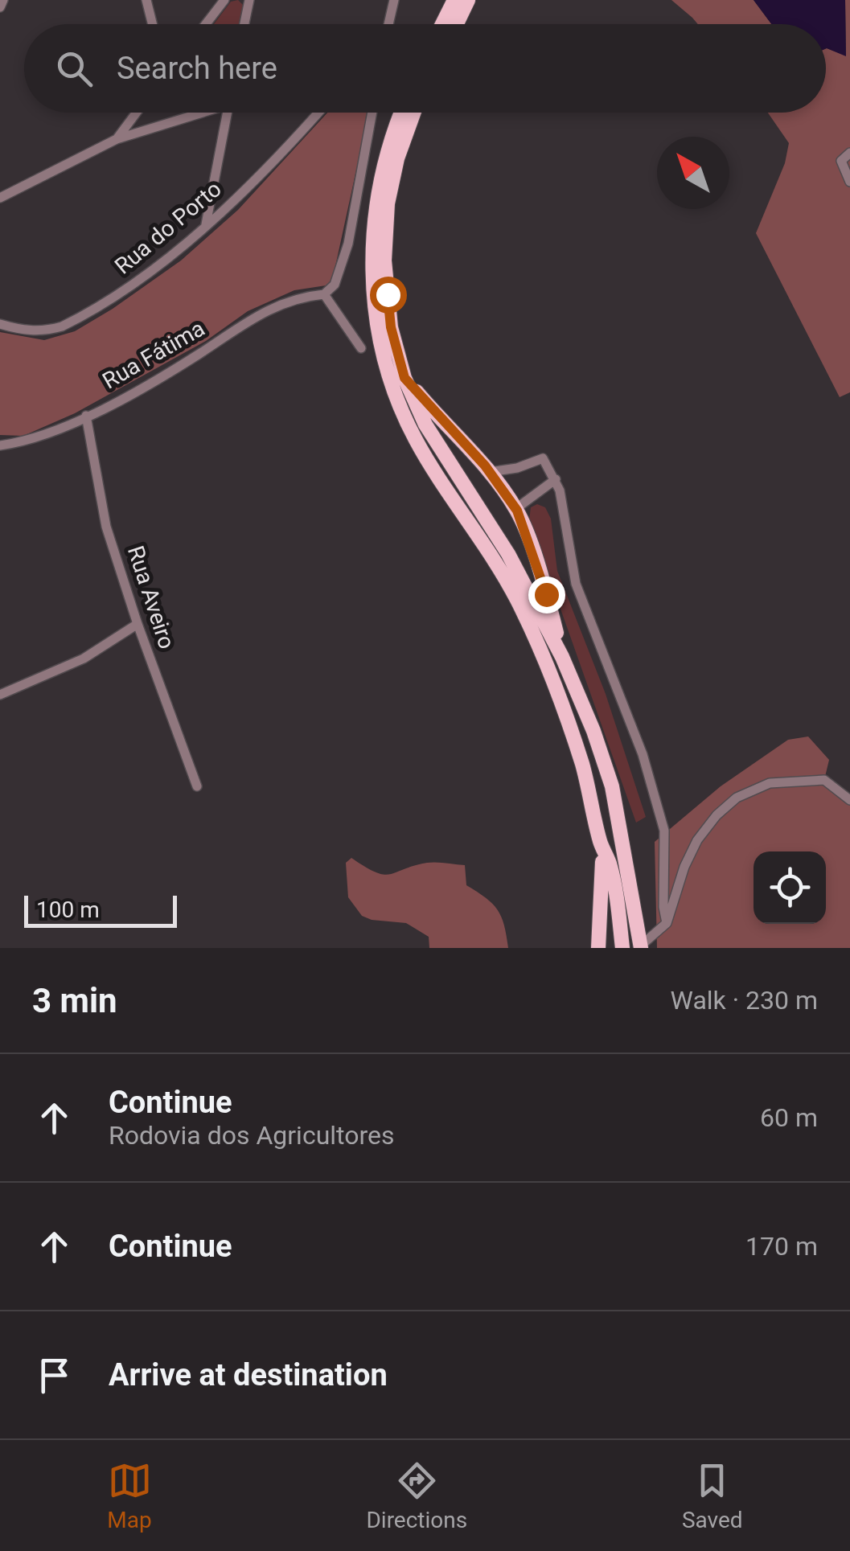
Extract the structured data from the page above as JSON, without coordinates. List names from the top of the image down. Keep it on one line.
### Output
{"streets":{"street":["Rua do Porto","Rua Fátima","Rua Aveiro"]},"crossings":[["Rua Fátima","Rua Aveiro"]],"scale_bar":"100 m","north":"top left","page":{"search":"Search here","scale":"100 m","heading":["3 min","Walk · 230 m"],"list":[["Continue","Rodovia dos Agricultores","60 m"],["Continue","170 m"],"Arrive at destination"],"nav":["Map","Directions","Saved"]}}
